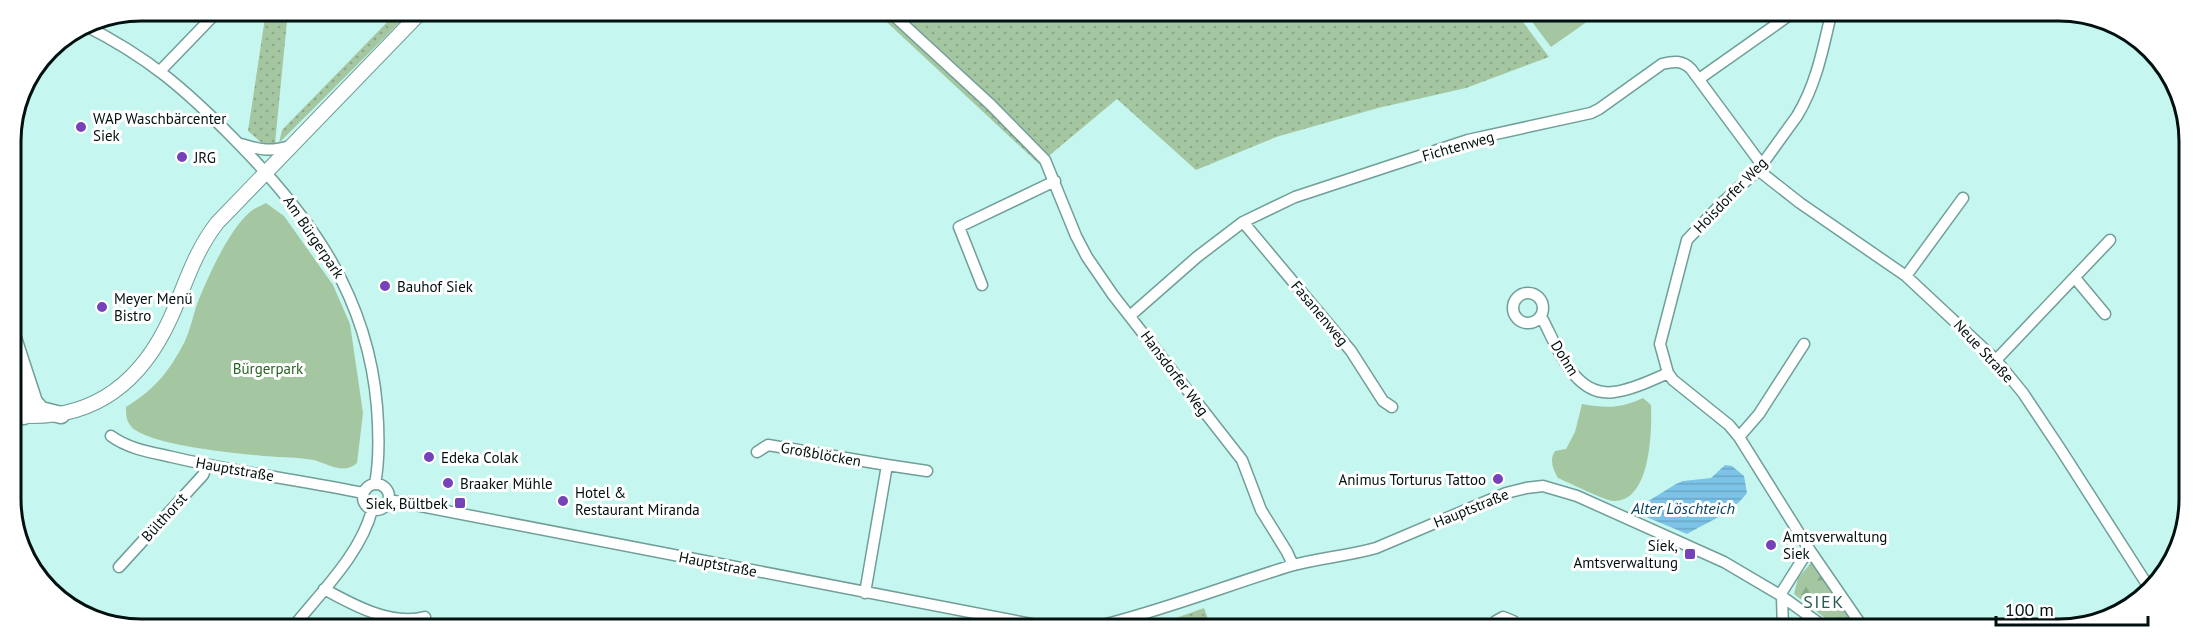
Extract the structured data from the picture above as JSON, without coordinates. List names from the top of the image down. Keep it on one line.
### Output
{"streets":{"street":["Fichtenweg","Hoisdorfer Weg","Am Bürgerpark","Fasanenweg","Neue Straße","Dohm","Hansdorfer Weg","Großblöcken","Hauptstraße","Bülthorst"]},"crossings":[["Fichtenweg","Hoisdorfer Weg"],["Fichtenweg","Fasanenweg"],["Fichtenweg","Neue Straße"],["Fichtenweg","Hansdorfer Weg"],["Hoisdorfer Weg","Neue Straße"],["Hoisdorfer Weg","Dohm"],["Am Bürgerpark","Hauptstraße"],["Hansdorfer Weg","Hauptstraße"],["Hauptstraße","Bülthorst"]],"districts":["SIEK"],"water":["Alter Löschteich"],"parks":["Bürgerpark"],"places":{"other":["WAP Waschbärcenter Siek","JRG","Bauhof Siek","Meyer Menü Bistro","Edeka Colak","Animus Torturus Tattoo","Braaker Mühle","Hotel & Restaurant Miranda","Amtsverwaltung Siek"],"transit":["Siek, Bültbek","Siek, Amtsverwaltung"]},"scale_bar":"100 m"}
